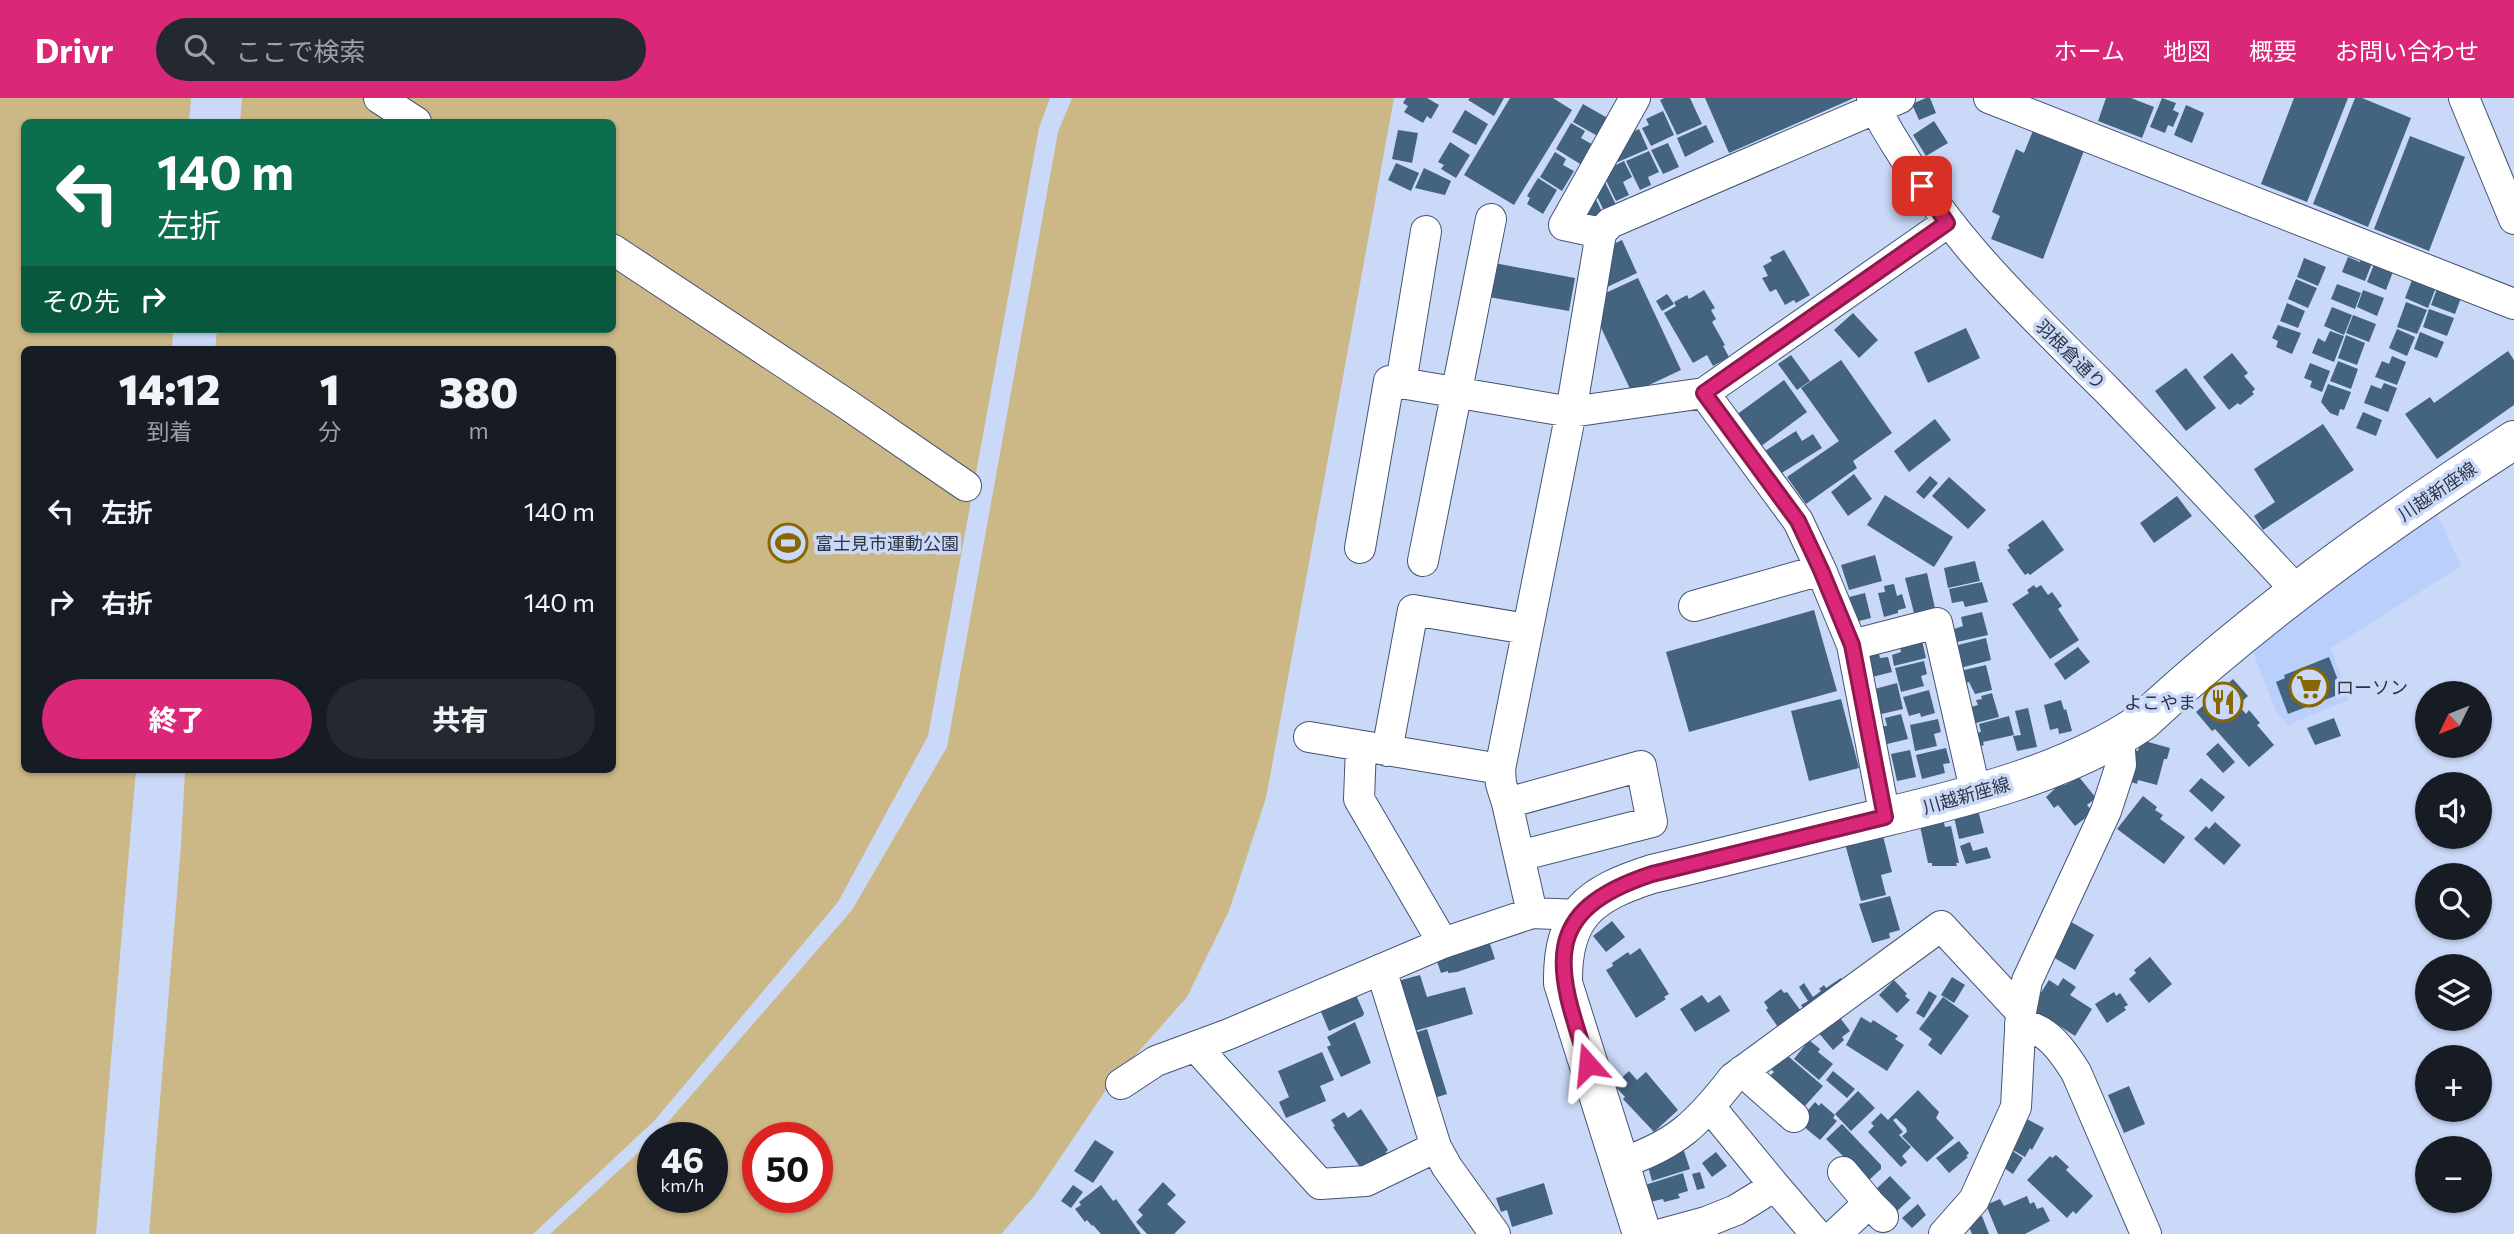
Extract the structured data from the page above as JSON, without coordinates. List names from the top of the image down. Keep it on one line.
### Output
{"streets":{"main road":["川越新座線"],"street":["羽根倉通り"]},"crossings":[["羽根倉通り","川越新座線"]],"places":{"sports":["富士見市運動公園"],"supermarket":["ローソン"],"restaurant":["よこやま"]},"north":"bottom left","page":{"header":"Drivr","search":"ここで検索","nav":["ホーム","地図","概要","お問い合わせ"],"turn":["140 m","左折"],"then":"その先","eta":["14:12","到着","1","分","380","m"],"list":[{"name":"左折","value":"140 m"},{"name":"右折","value":"140 m"}],"buttons":["終了","共有"],"map_buttons":["+","−"],"speed":"46 km/h","limit":"50"}}
